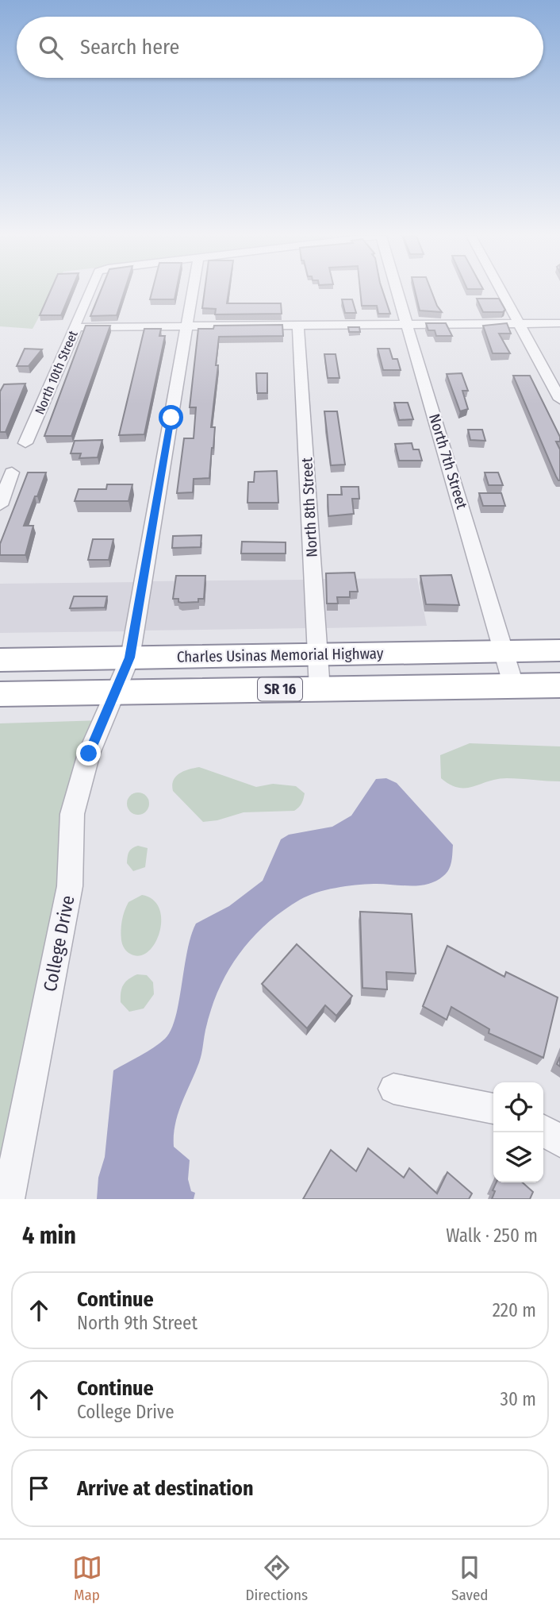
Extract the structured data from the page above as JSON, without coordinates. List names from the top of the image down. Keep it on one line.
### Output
{"streets":{"highway":["Charles Usinas Memorial Highway","SR 16"],"street":["North 10th Street","North 7th Street","North 8th Street","College Drive"]},"crossings":[["North 7th Street","Charles Usinas Memorial Highway"],["North 7th Street","SR 16"],["North 8th Street","Charles Usinas Memorial Highway"],["North 8th Street","SR 16"],["Charles Usinas Memorial Highway","College Drive"],["SR 16","College Drive"]],"page":{"search":"Search here","heading":["4 min","Walk · 250 m"],"list":[["Continue","North 9th Street","220 m"],["Continue","College Drive","30 m"],"Arrive at destination"],"nav":["Map","Directions","Saved"]}}
